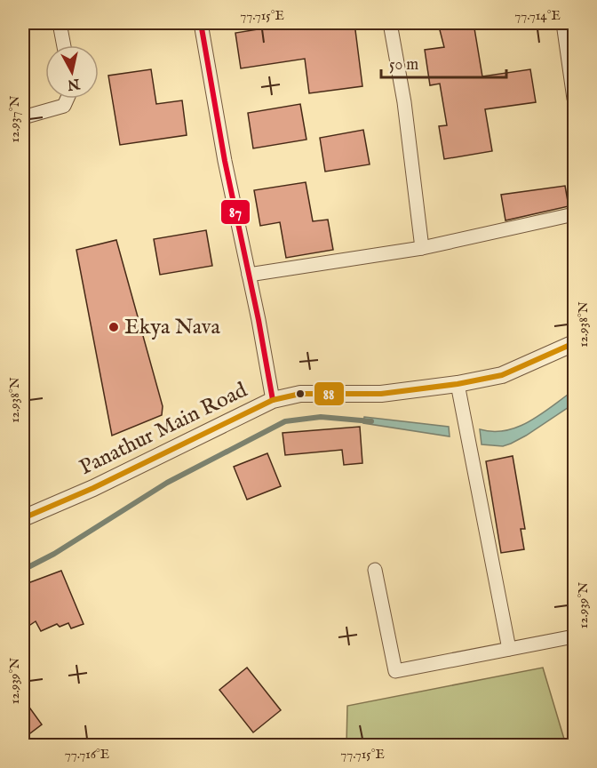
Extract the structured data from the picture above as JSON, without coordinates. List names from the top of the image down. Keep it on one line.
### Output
{"streets":{"street":["Panathur Main Road"]},"places":["Ekya Nava"],"lines":["transit line 87","transit line 88"],"scale_bar":"50 m","north":"bottom","coordinates":["77.715°E","77.714°E","12.937°N","12.938°N","12.939°N","77.716°E"]}
